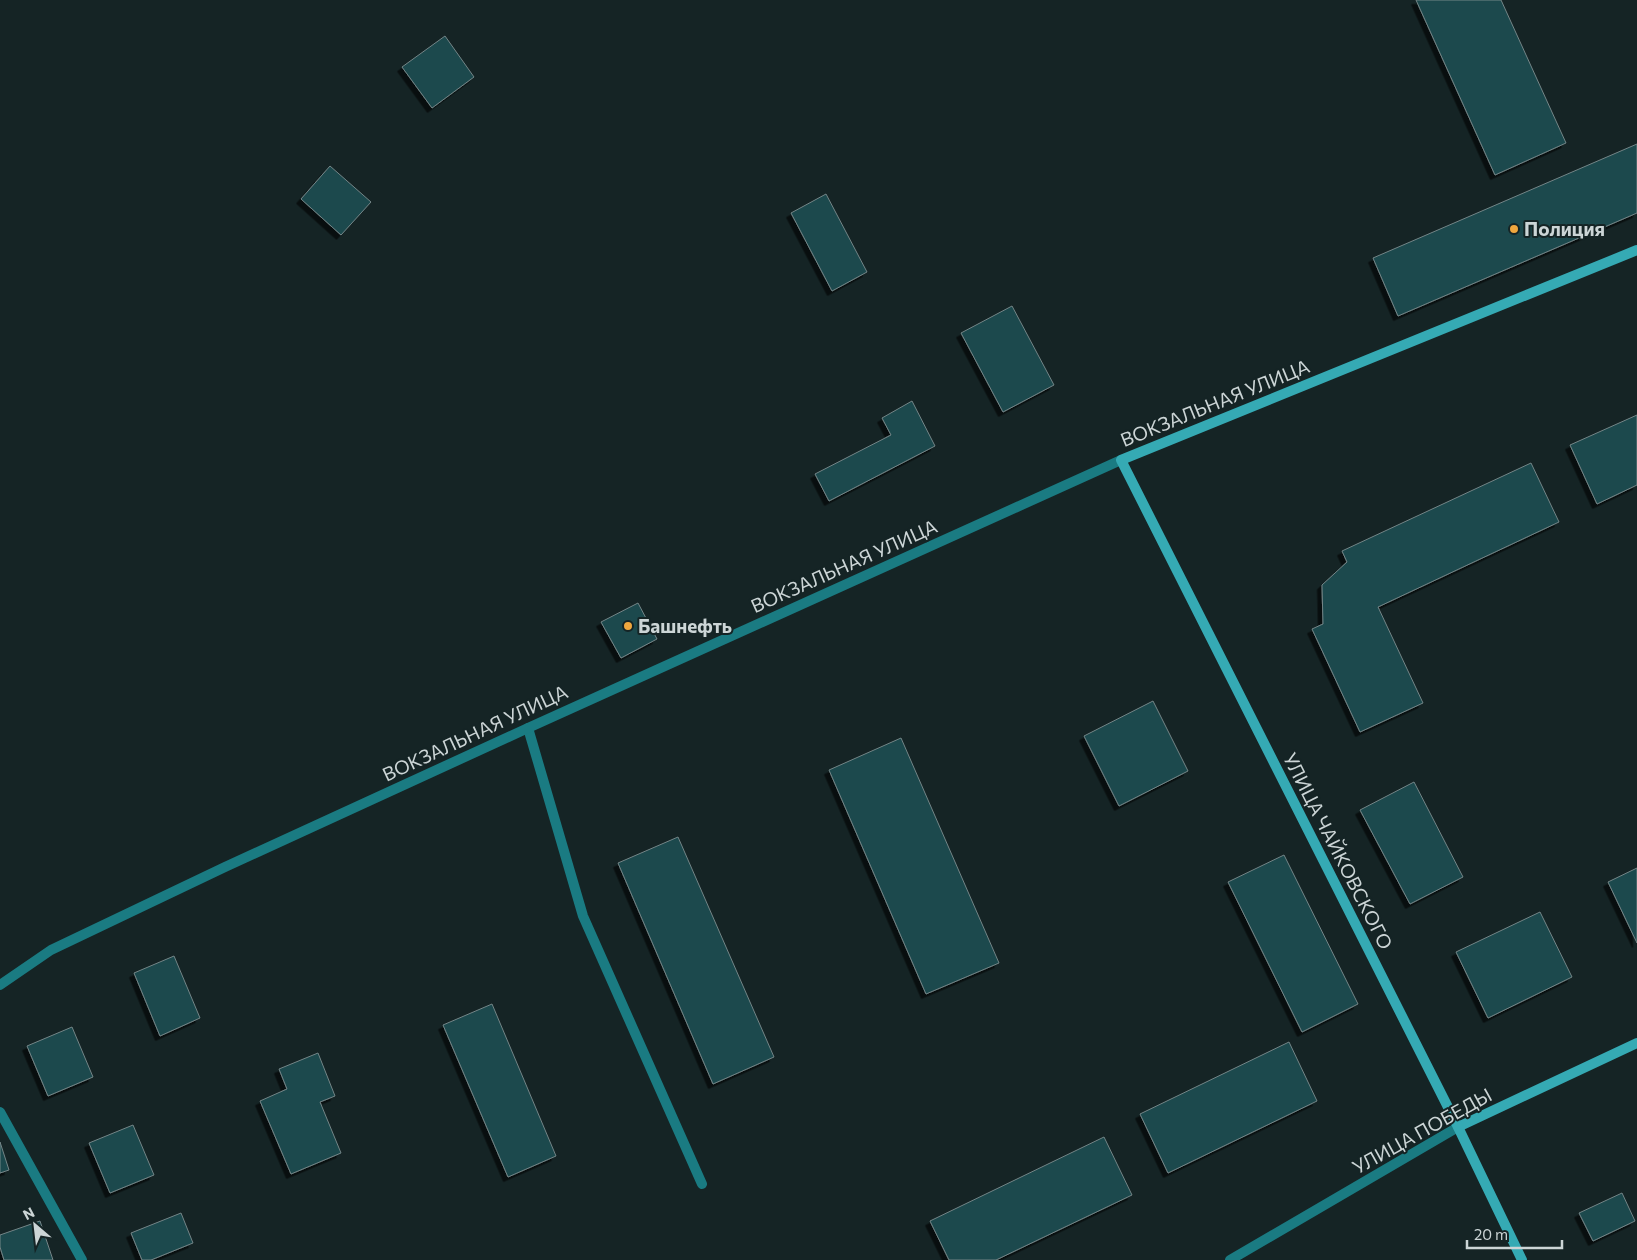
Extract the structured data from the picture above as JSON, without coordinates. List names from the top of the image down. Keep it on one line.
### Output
{"streets":{"street":["ВОКЗАЛЬНАЯ УЛИЦА","УЛИЦА ЧАЙКОВСКОГО","УЛИЦА ПОБЕДЫ"]},"crossings":[["ВОКЗАЛЬНАЯ УЛИЦА","УЛИЦА ЧАЙКОВСКОГО"],["УЛИЦА ЧАЙКОВСКОГО","УЛИЦА ПОБЕДЫ"]],"places":["Полиция","Башнефть"],"scale_bar":"20 m","north":"top left"}
